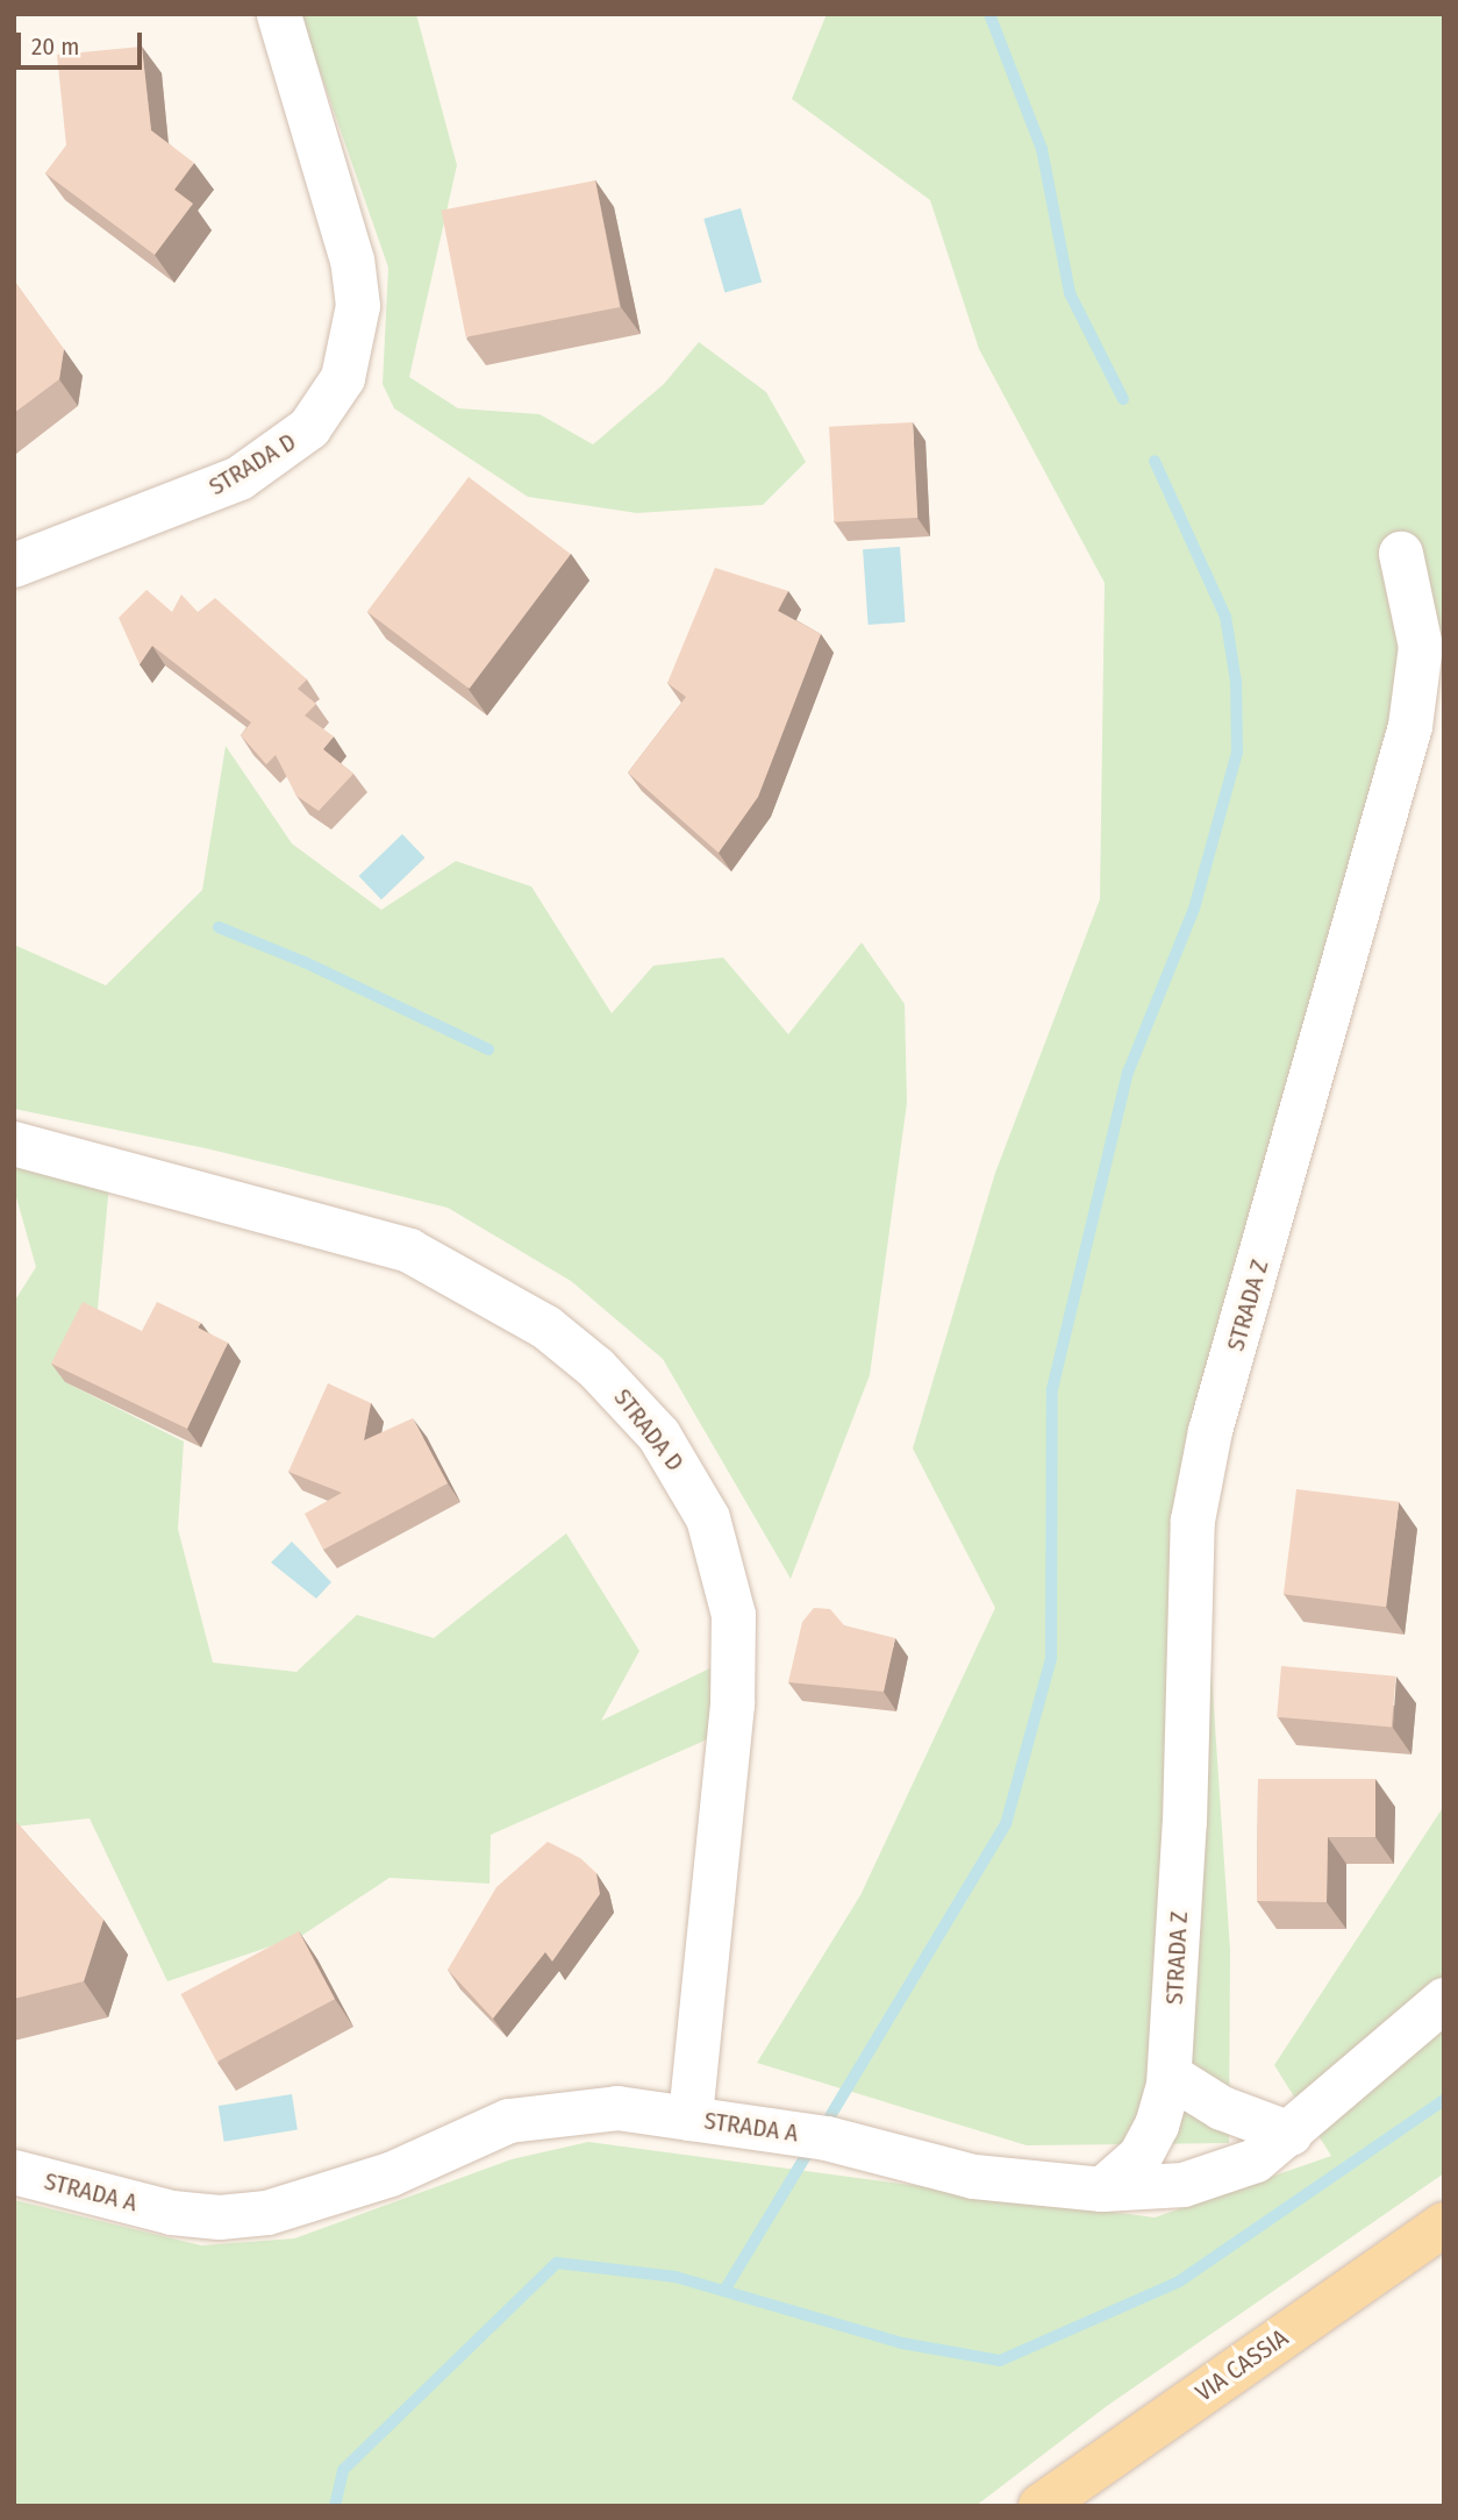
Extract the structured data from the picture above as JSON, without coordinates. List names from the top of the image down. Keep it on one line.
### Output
{"streets":{"main road":["VIA CASSIA"],"street":["STRADA D","STRADA Z","STRADA A"]},"crossings":[["STRADA D","STRADA A"],["STRADA Z","STRADA A"]],"scale_bar":"20 m"}
